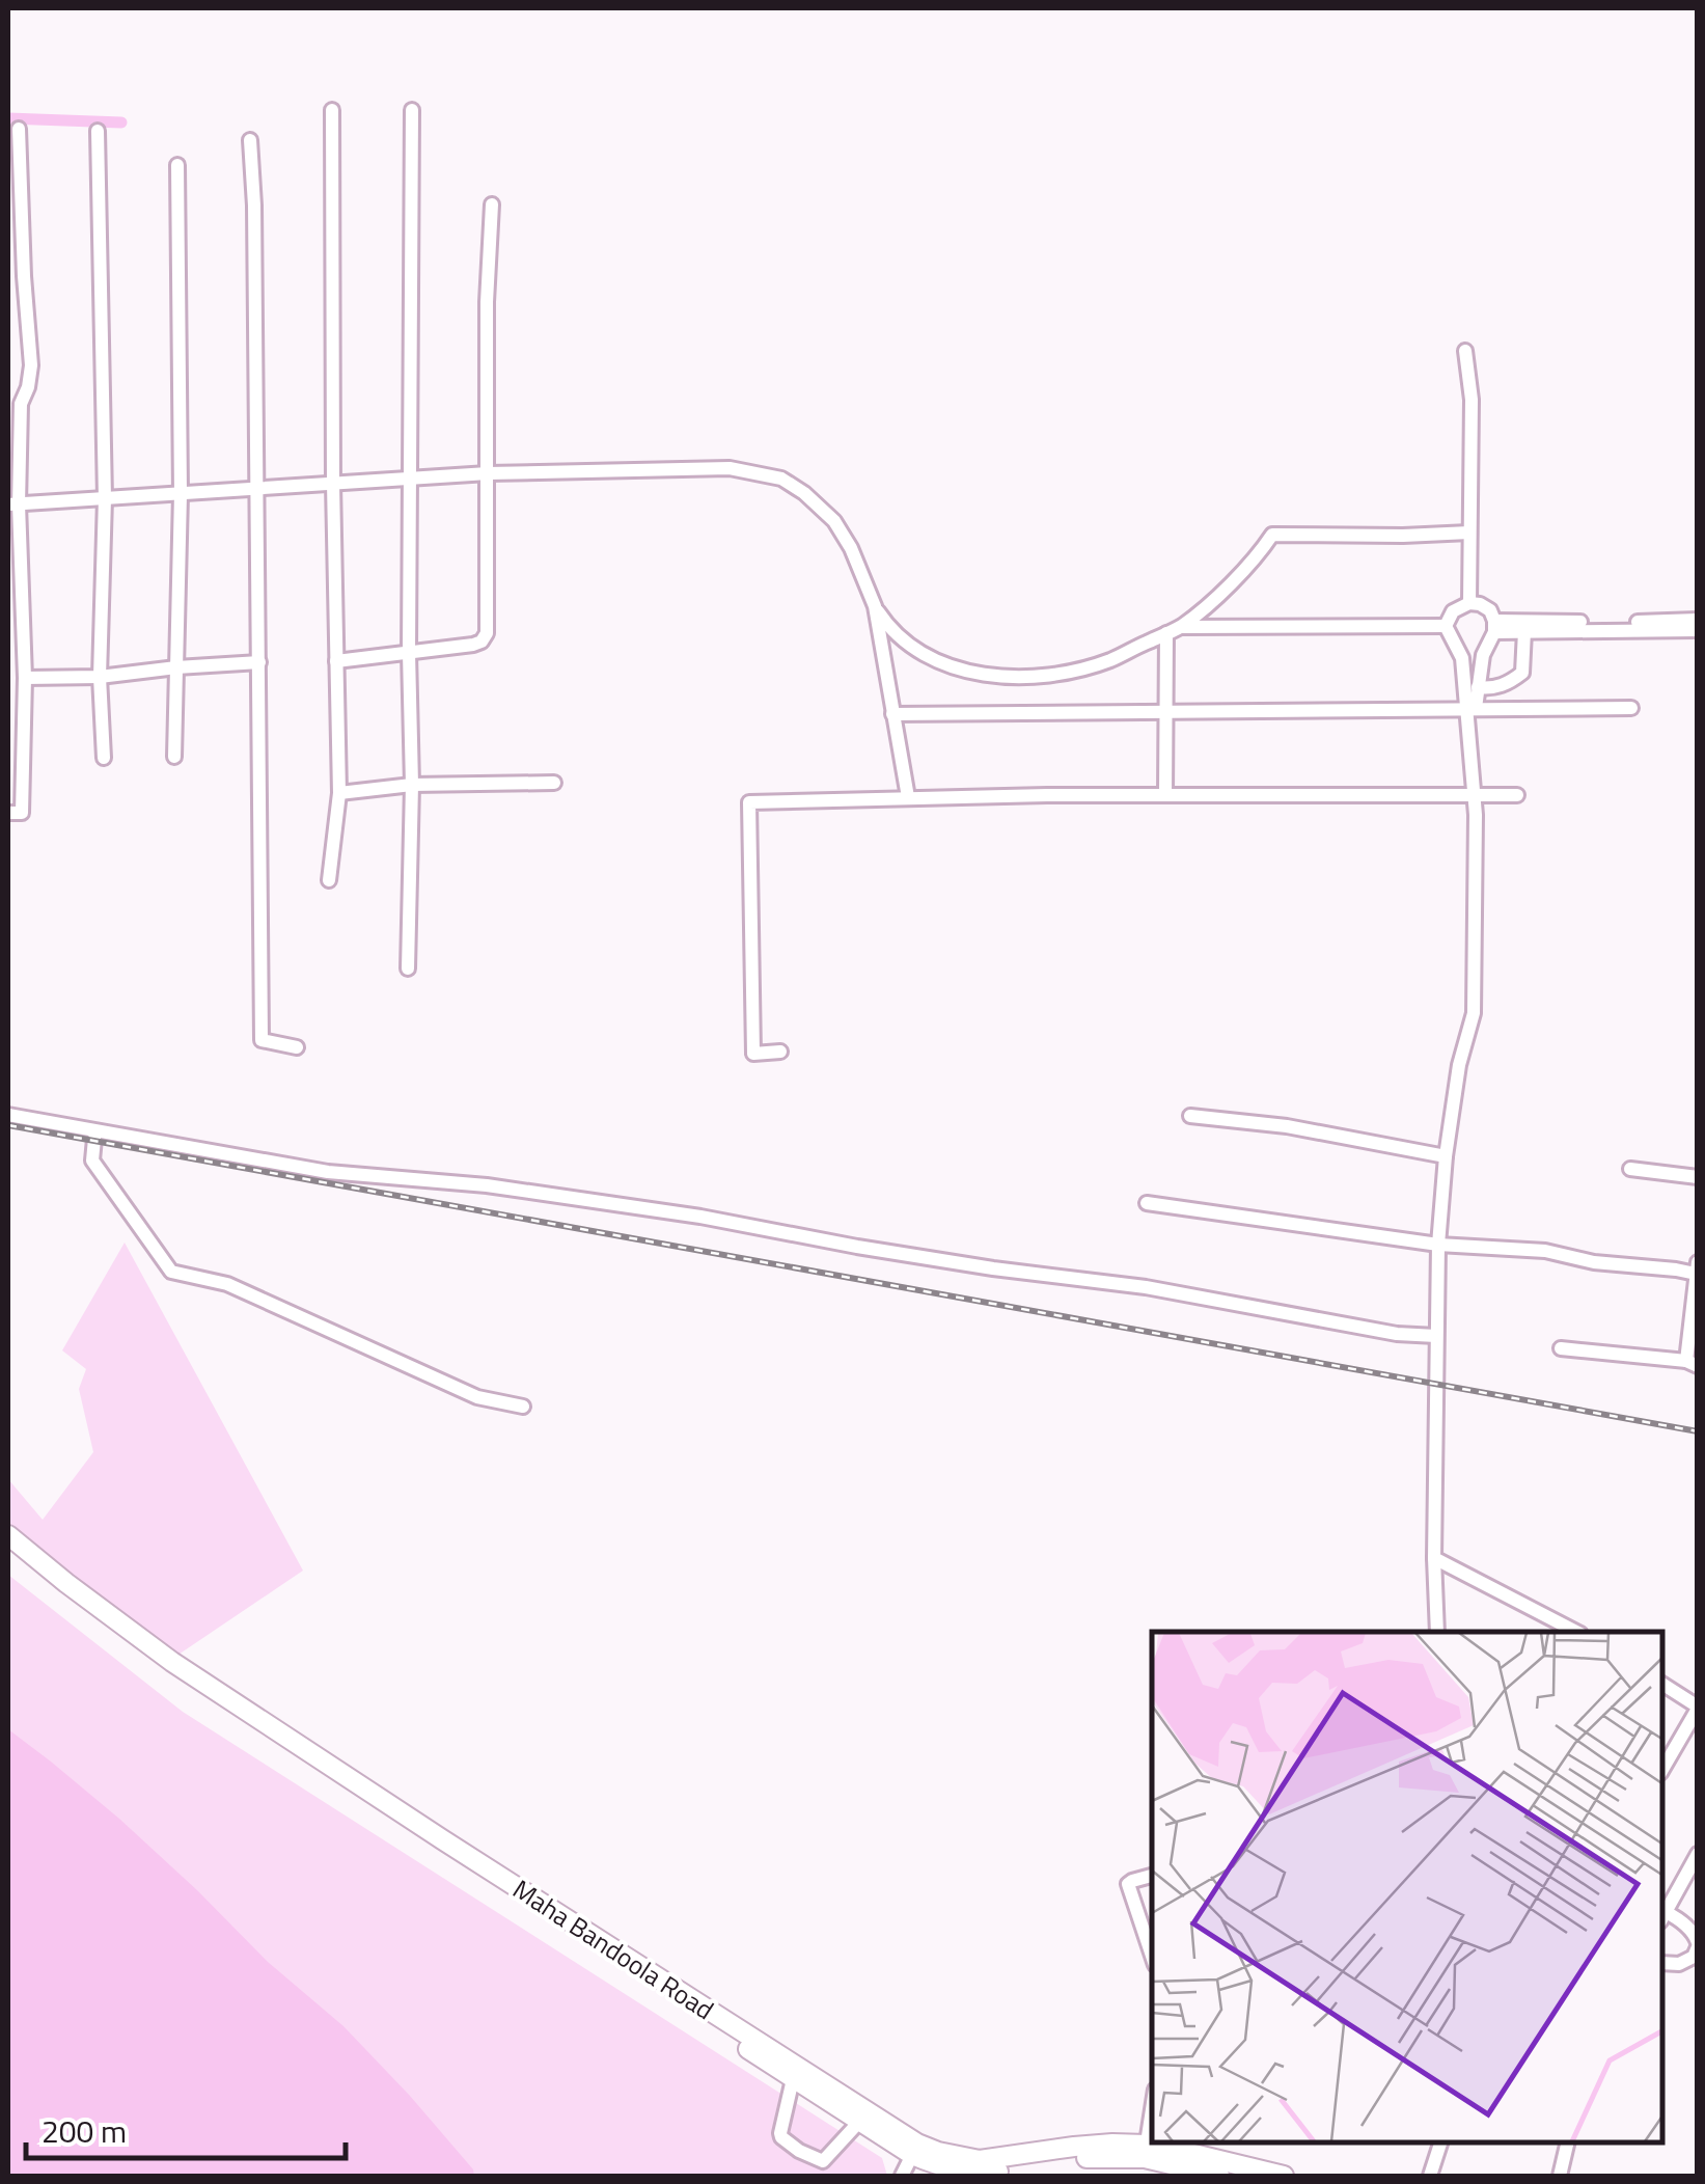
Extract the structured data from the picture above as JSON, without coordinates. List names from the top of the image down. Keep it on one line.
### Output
{"streets":{"main road":["Maha Bandoola Road"]},"scale_bar":"200 m"}
